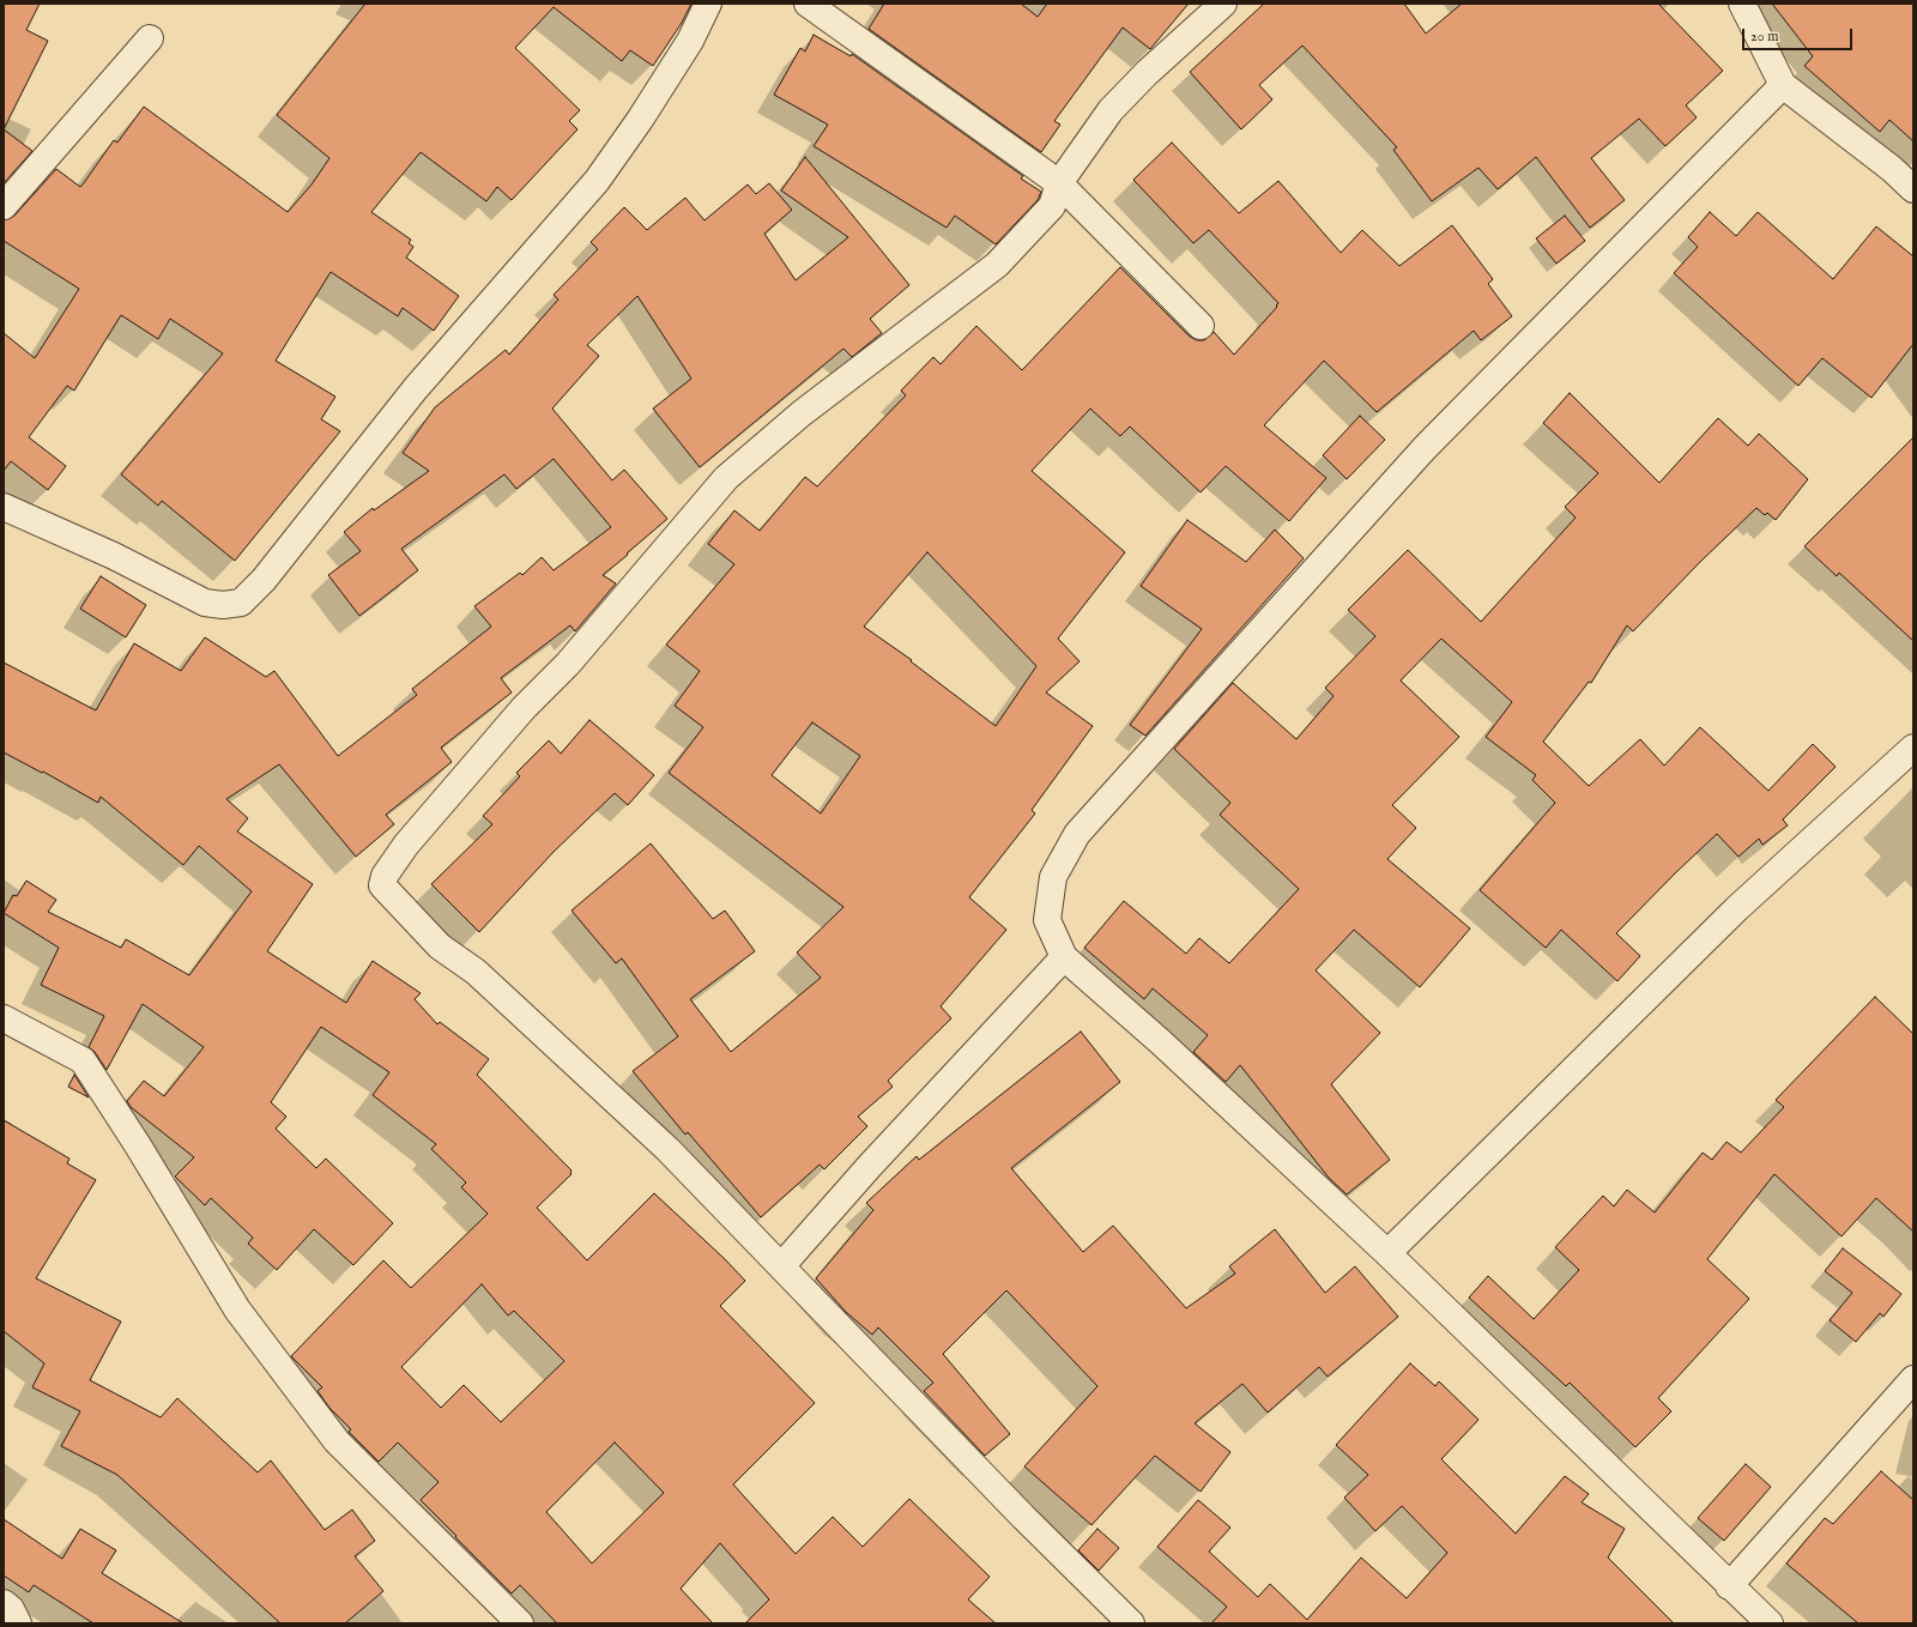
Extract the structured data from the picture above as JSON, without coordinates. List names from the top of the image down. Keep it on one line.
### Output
{"scale_bar":"20 m"}
